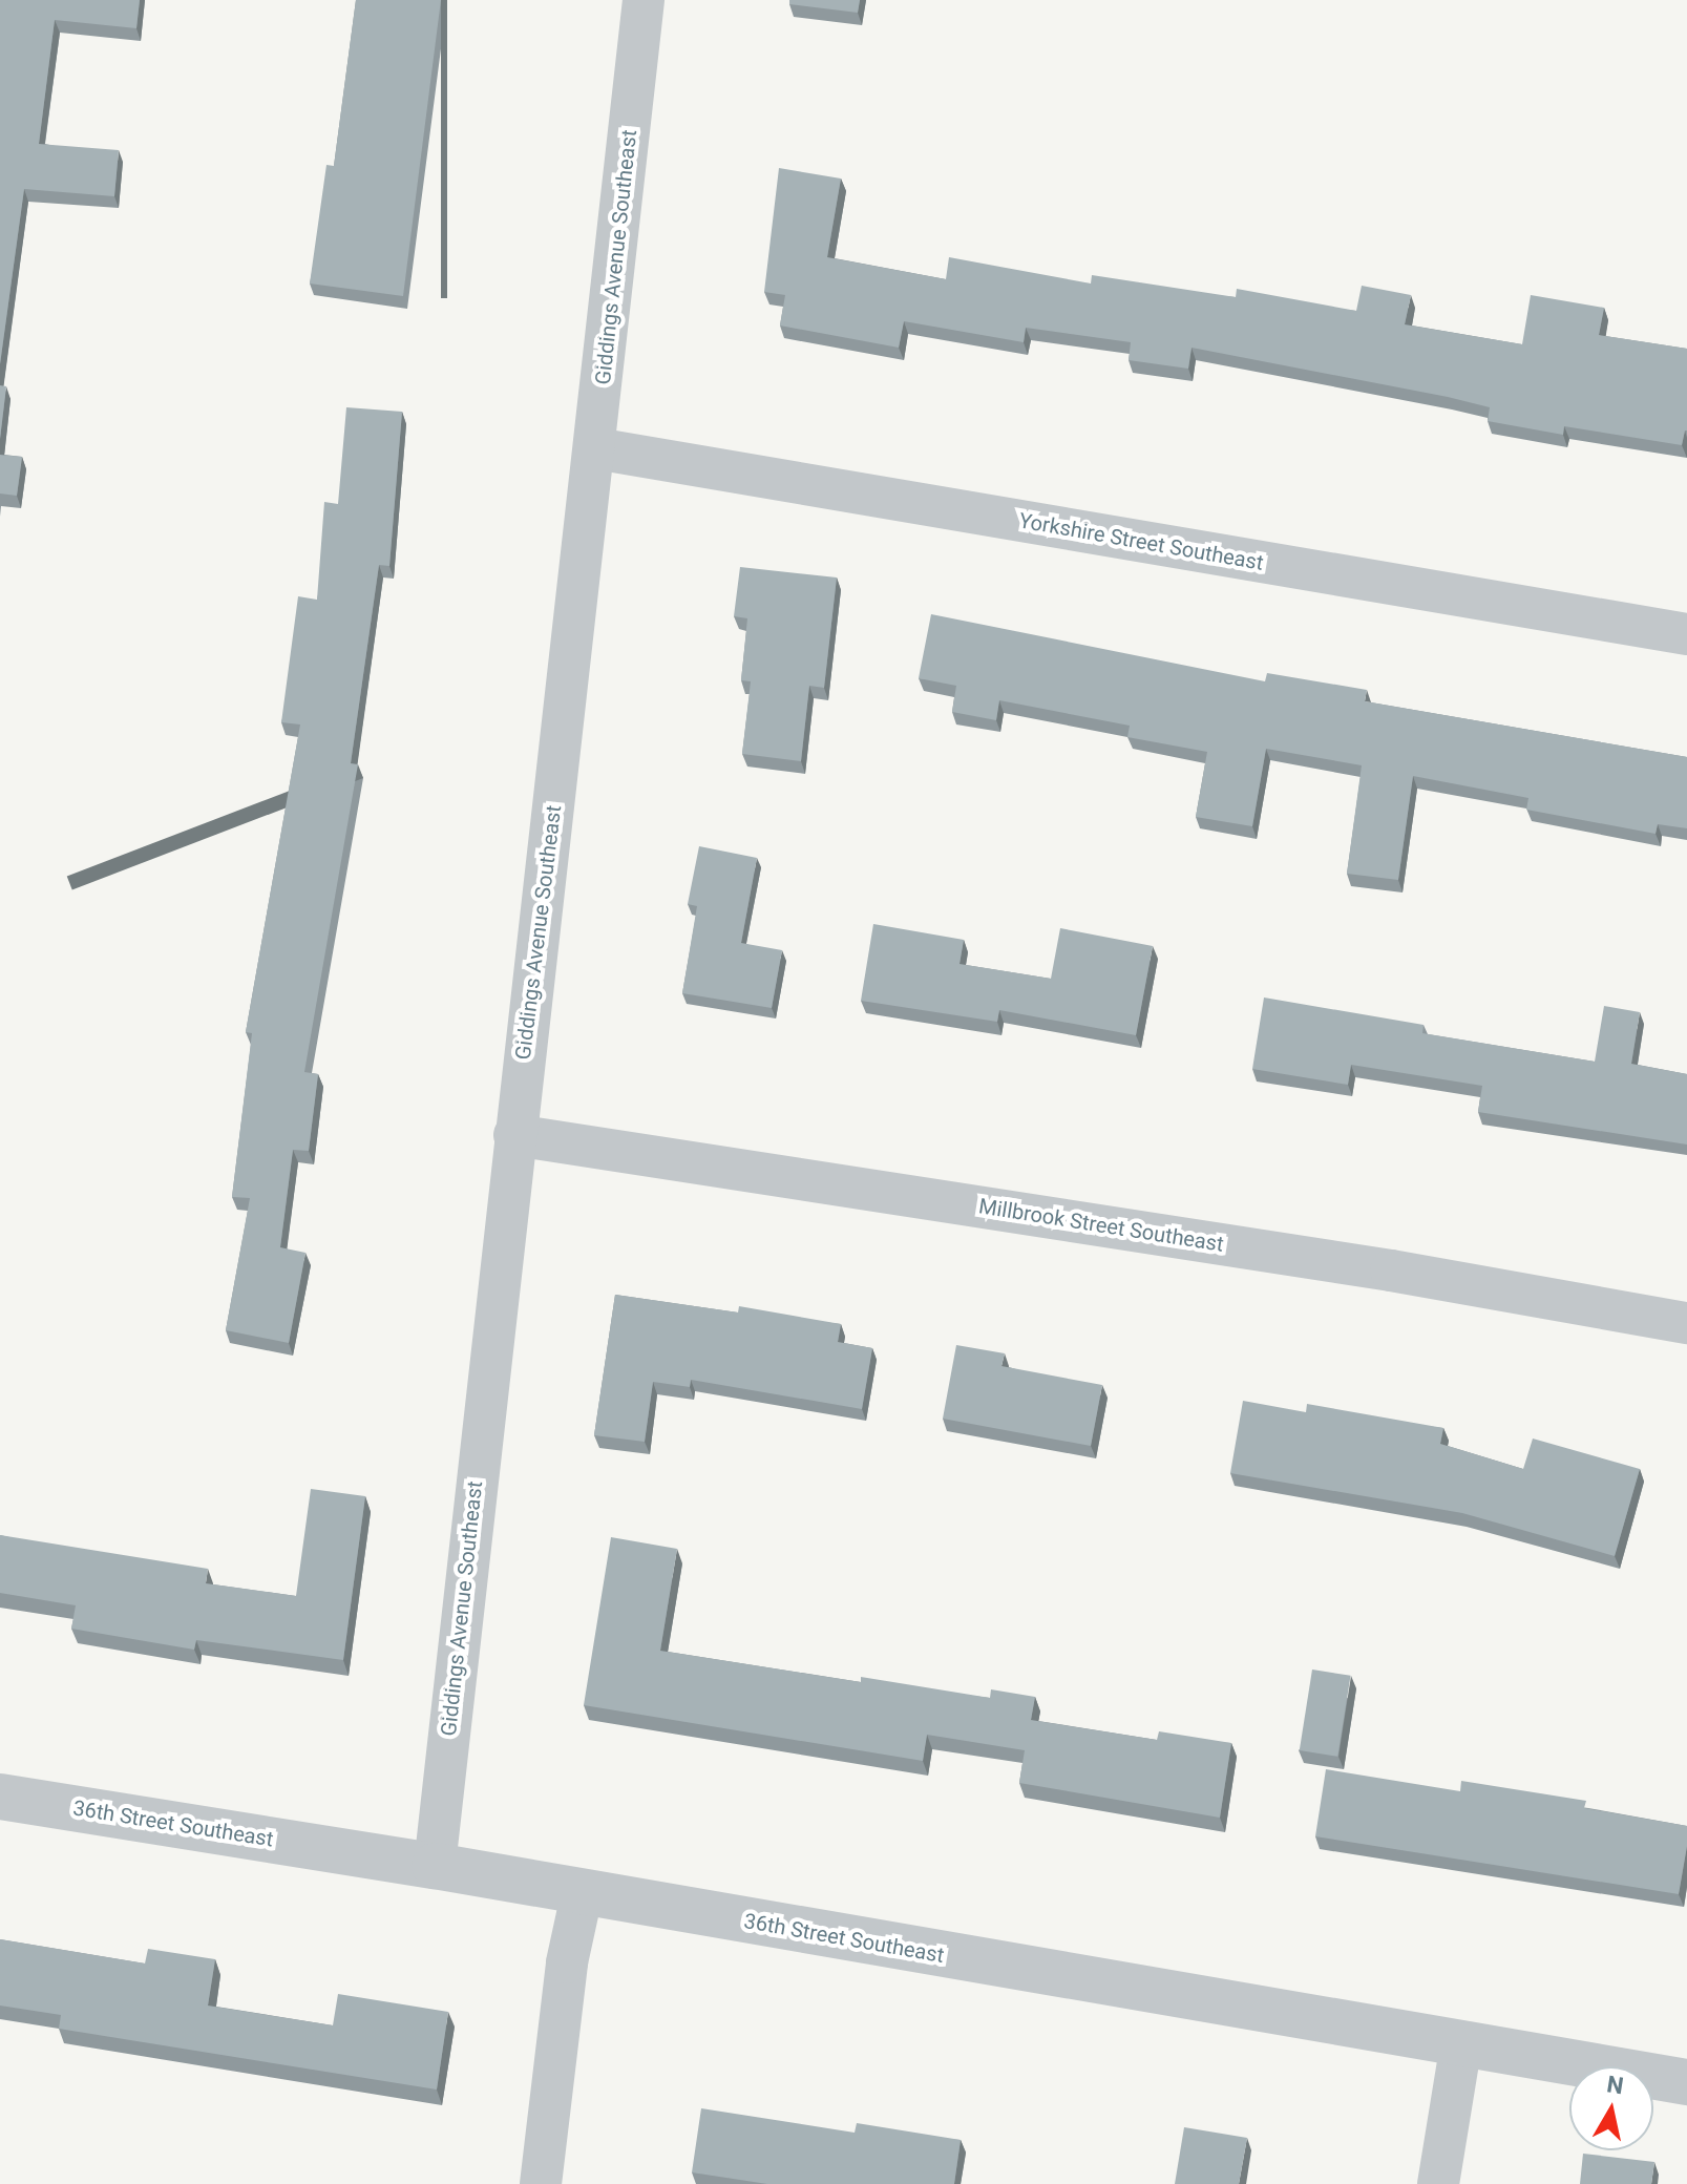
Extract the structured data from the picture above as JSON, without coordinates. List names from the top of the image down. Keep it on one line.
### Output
{"streets":{"street":["Giddings Avenue Southeast","Yorkshire Street Southeast","Millbrook Street Southeast","36th Street Southeast"]},"crossings":[["Giddings Avenue Southeast","Yorkshire Street Southeast"],["Giddings Avenue Southeast","Millbrook Street Southeast"],["Giddings Avenue Southeast","36th Street Southeast"]],"north":"top"}
